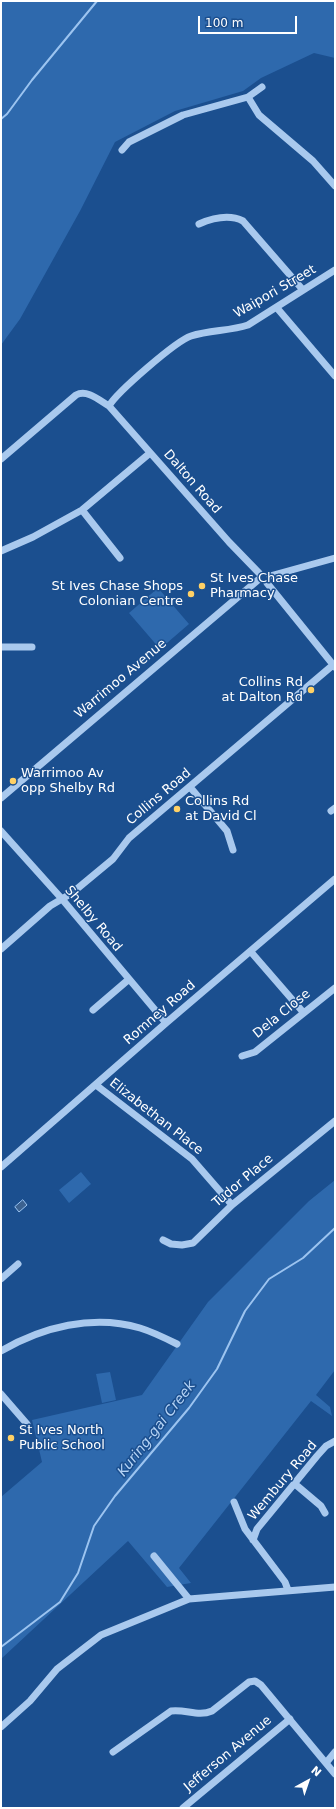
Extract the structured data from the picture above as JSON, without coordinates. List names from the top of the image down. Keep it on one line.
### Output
{"streets":{"street":["Waipori Street","Dalton Road","Warrimoo Avenue","Collins Road","Shelby Road","Romney Road","Dela Close","Elizabethan Place","Tudor Place","Wembury Road","Jefferson Avenue"]},"crossings":[["Waipori Street","Dalton Road"],["Dalton Road","Warrimoo Avenue"],["Collins Road","Shelby Road"],["Shelby Road","Romney Road"],["Romney Road","Elizabethan Place"],["Elizabethan Place","Tudor Place"]],"water":["Kuring-gai Creek"],"places":["St Ives Chase Pharmacy","St Ives Chase Shops Colonian Centre","Collins Rd at Dalton Rd","Warrimoo Av opp Shelby Rd","Collins Rd at David Cl","St Ives North Public School"],"scale_bar":"100 m","north":"top right"}
